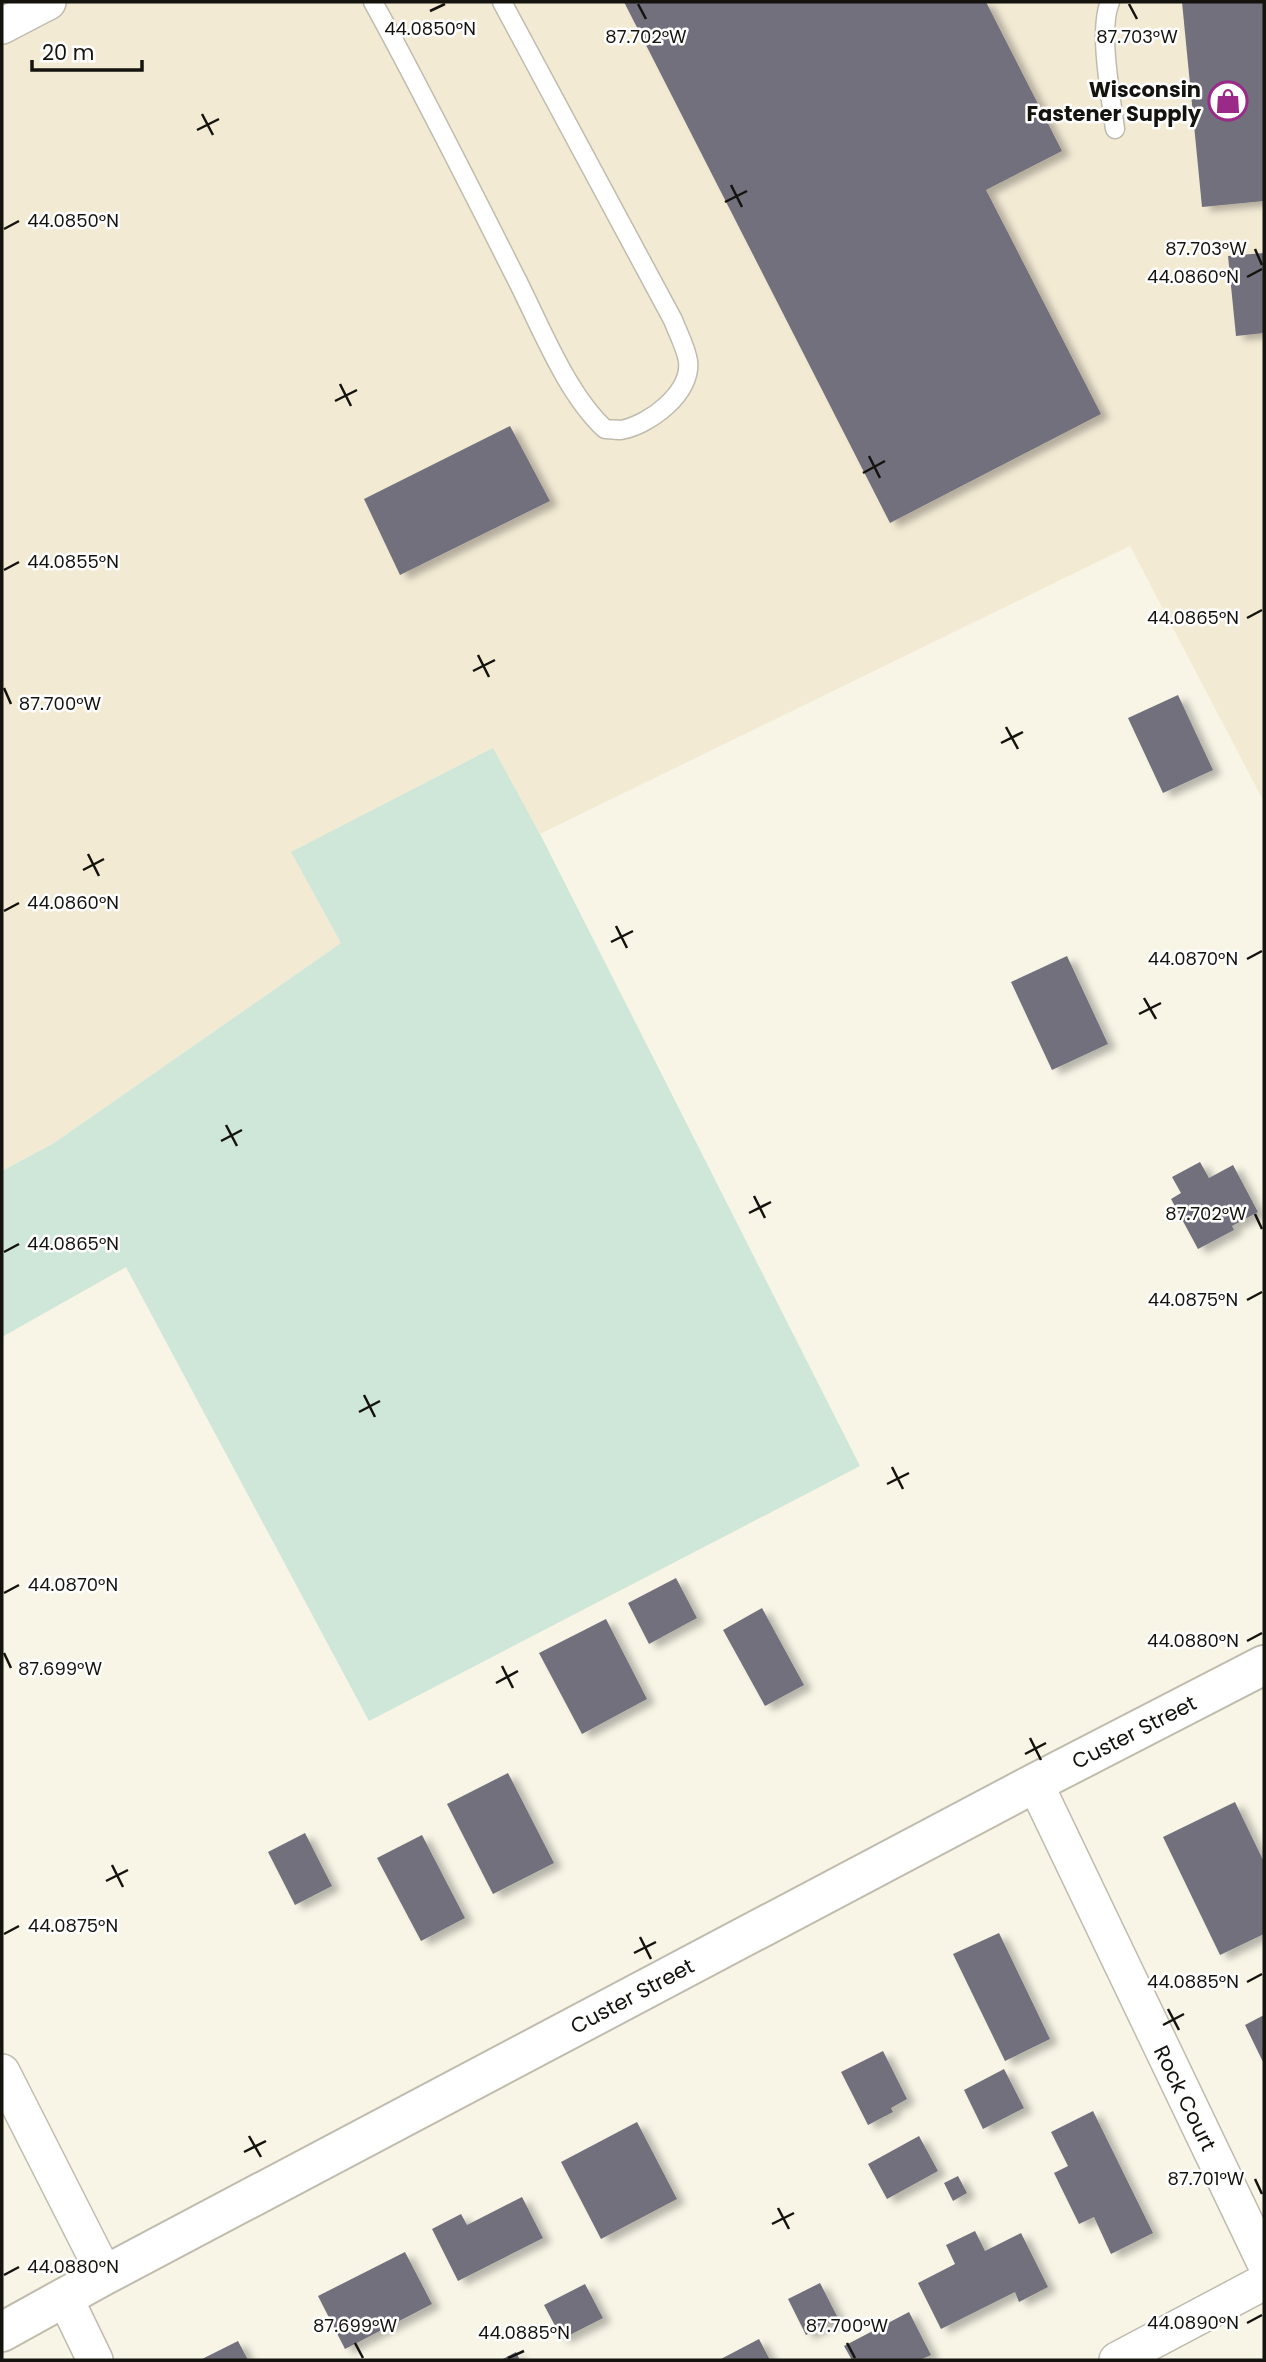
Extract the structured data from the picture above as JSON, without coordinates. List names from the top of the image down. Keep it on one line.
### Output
{"streets":{"street":["Custer Street","Rock Court"]},"crossings":[["Custer Street","Rock Court"]],"places":{"shop":["Wisconsin Fastener Supply"]},"scale_bar":"20 m","coordinates":["44.0850°N","87.702°W","87.703°W","44.0860°N","44.0855°N","44.0865°N","87.700°W","44.0870°N","44.0875°N","44.0880°N","87.699°W","44.0885°N","87.701°W","44.0890°N"]}
